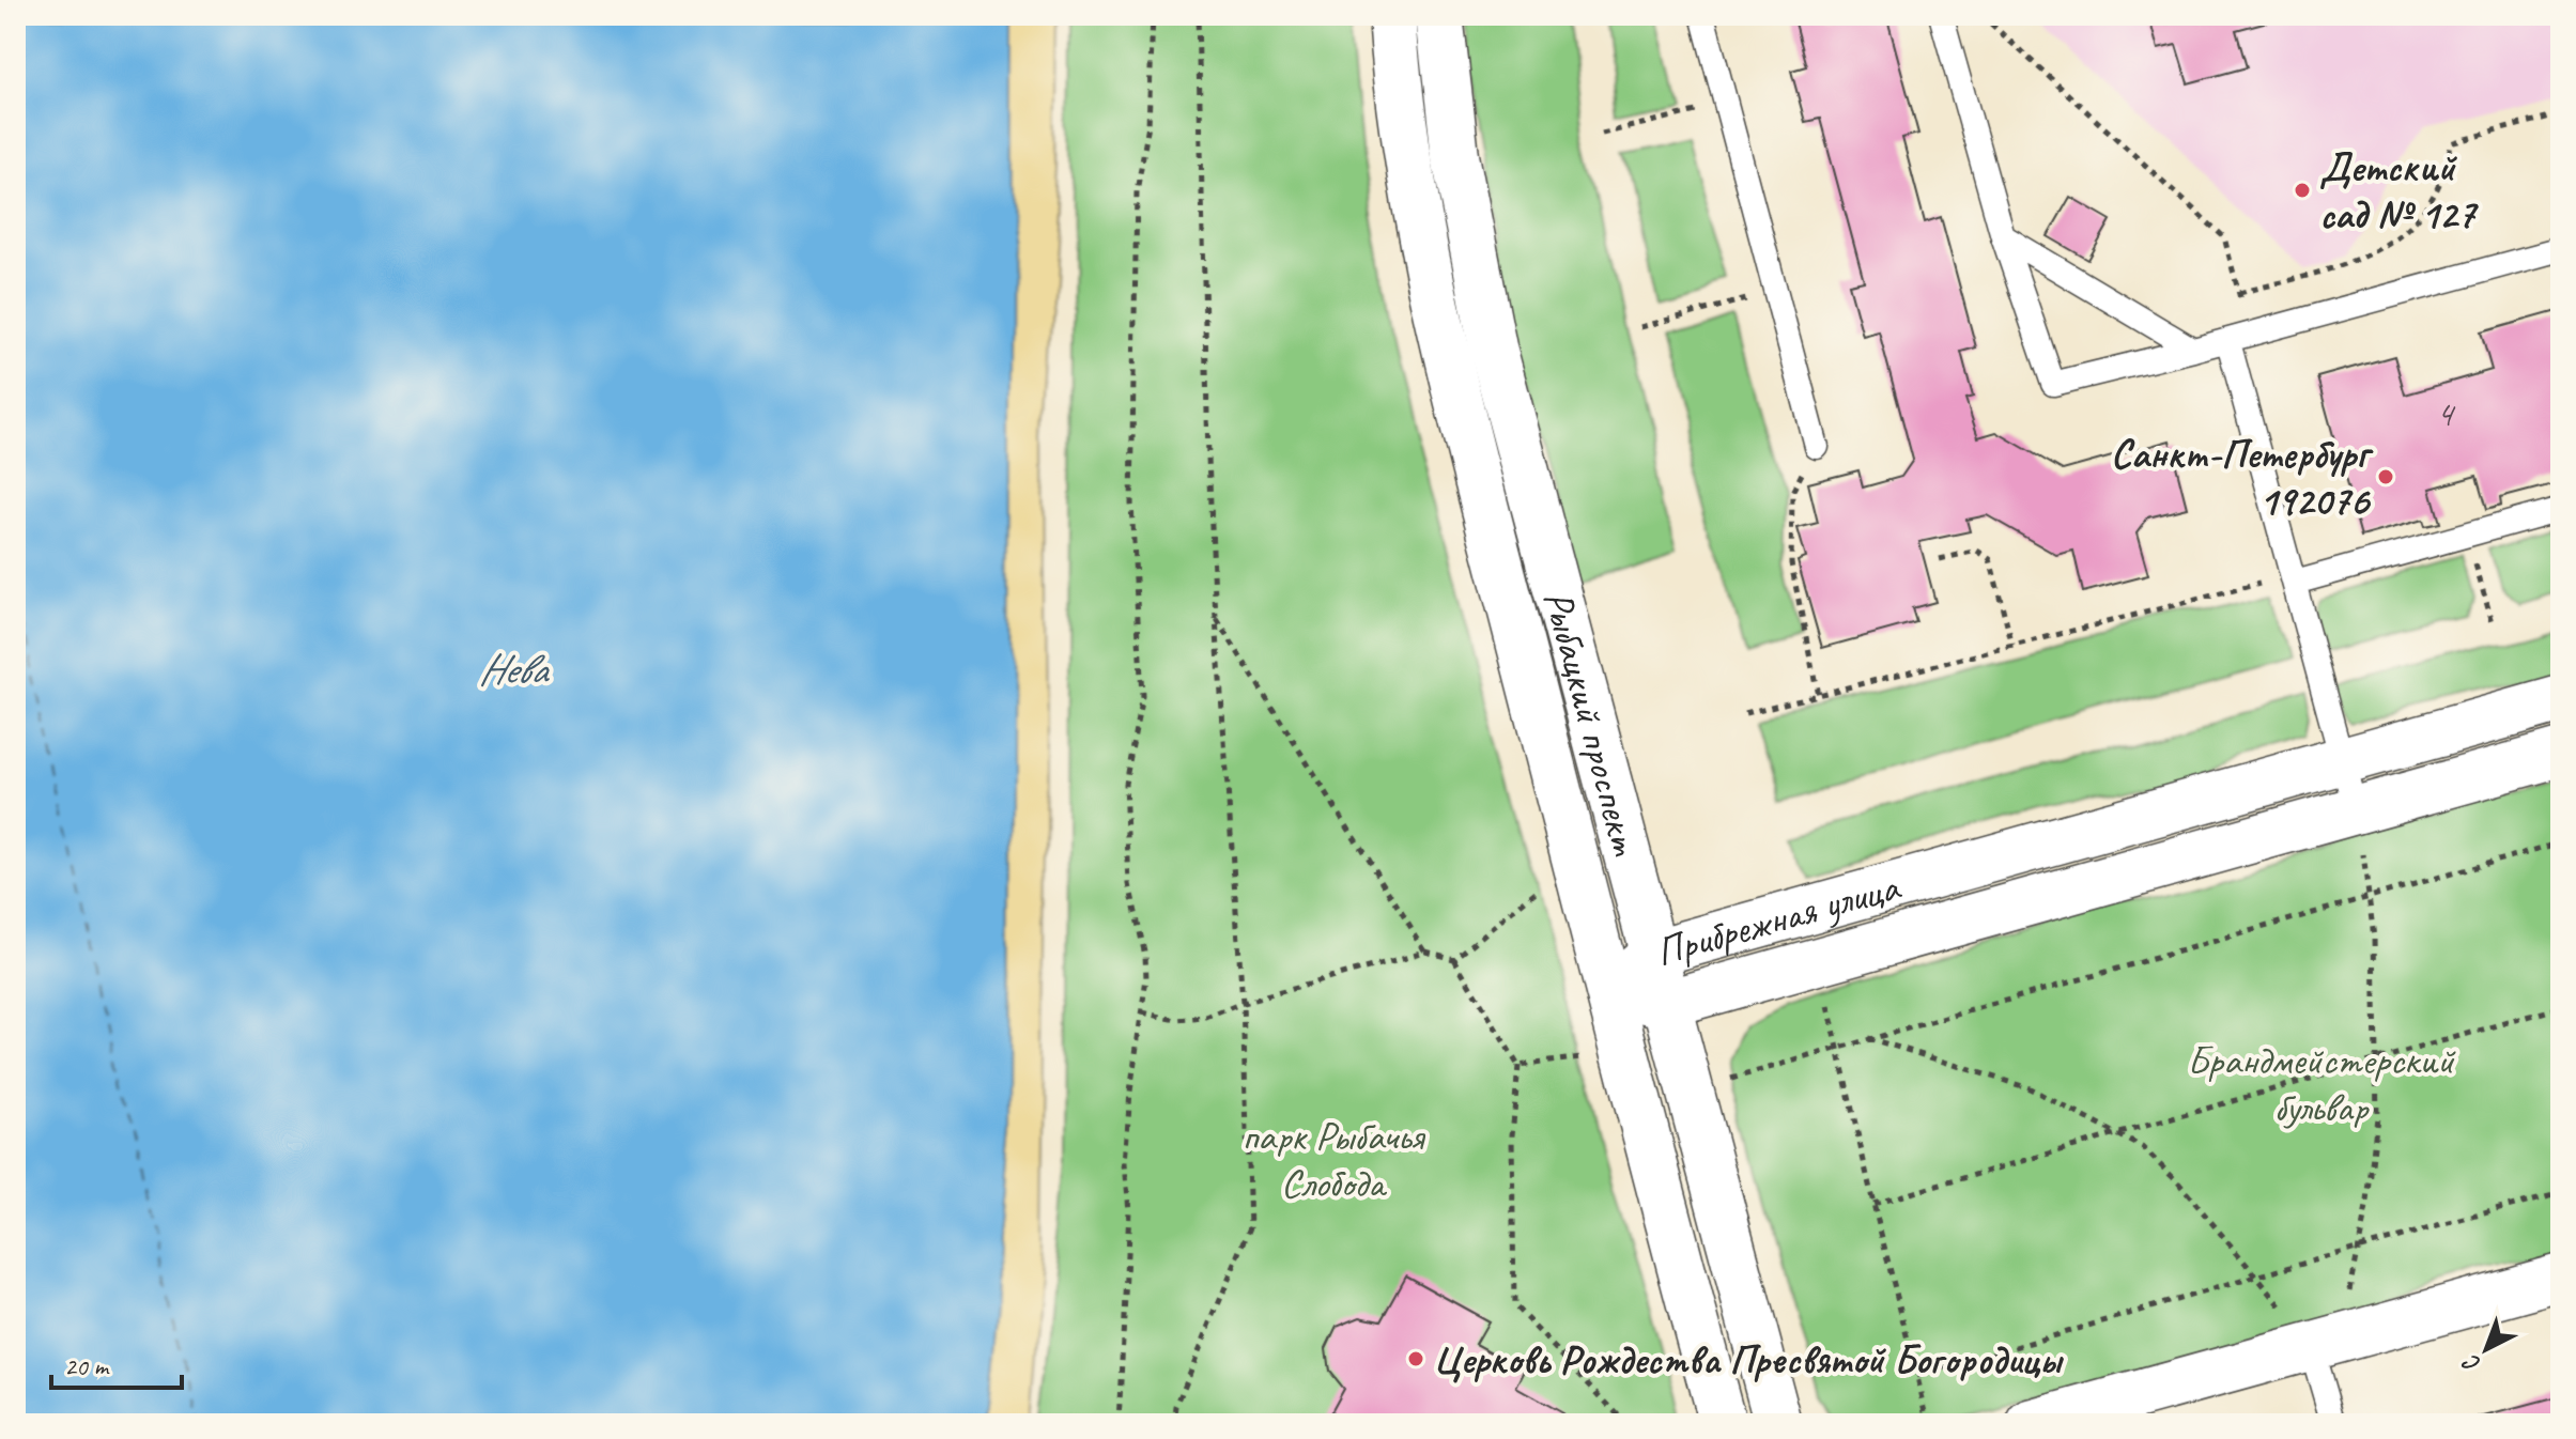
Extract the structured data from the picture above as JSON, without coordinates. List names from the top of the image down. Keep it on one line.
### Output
{"streets":{"street":["Рыбацкий проспект","Прибрежная улица"]},"crossings":[["Рыбацкий проспект","Прибрежная улица"]],"water":["Нева"],"parks":["Брандмейстерский бульвар","парк Рыбачья Слобода"],"places":["Детский сад № 127","Санкт-Петербург 192076","Церковь Рождества Пресвятой Богородицы"],"house_numbers":["4"],"scale_bar":"20 m","north":"bottom left"}
